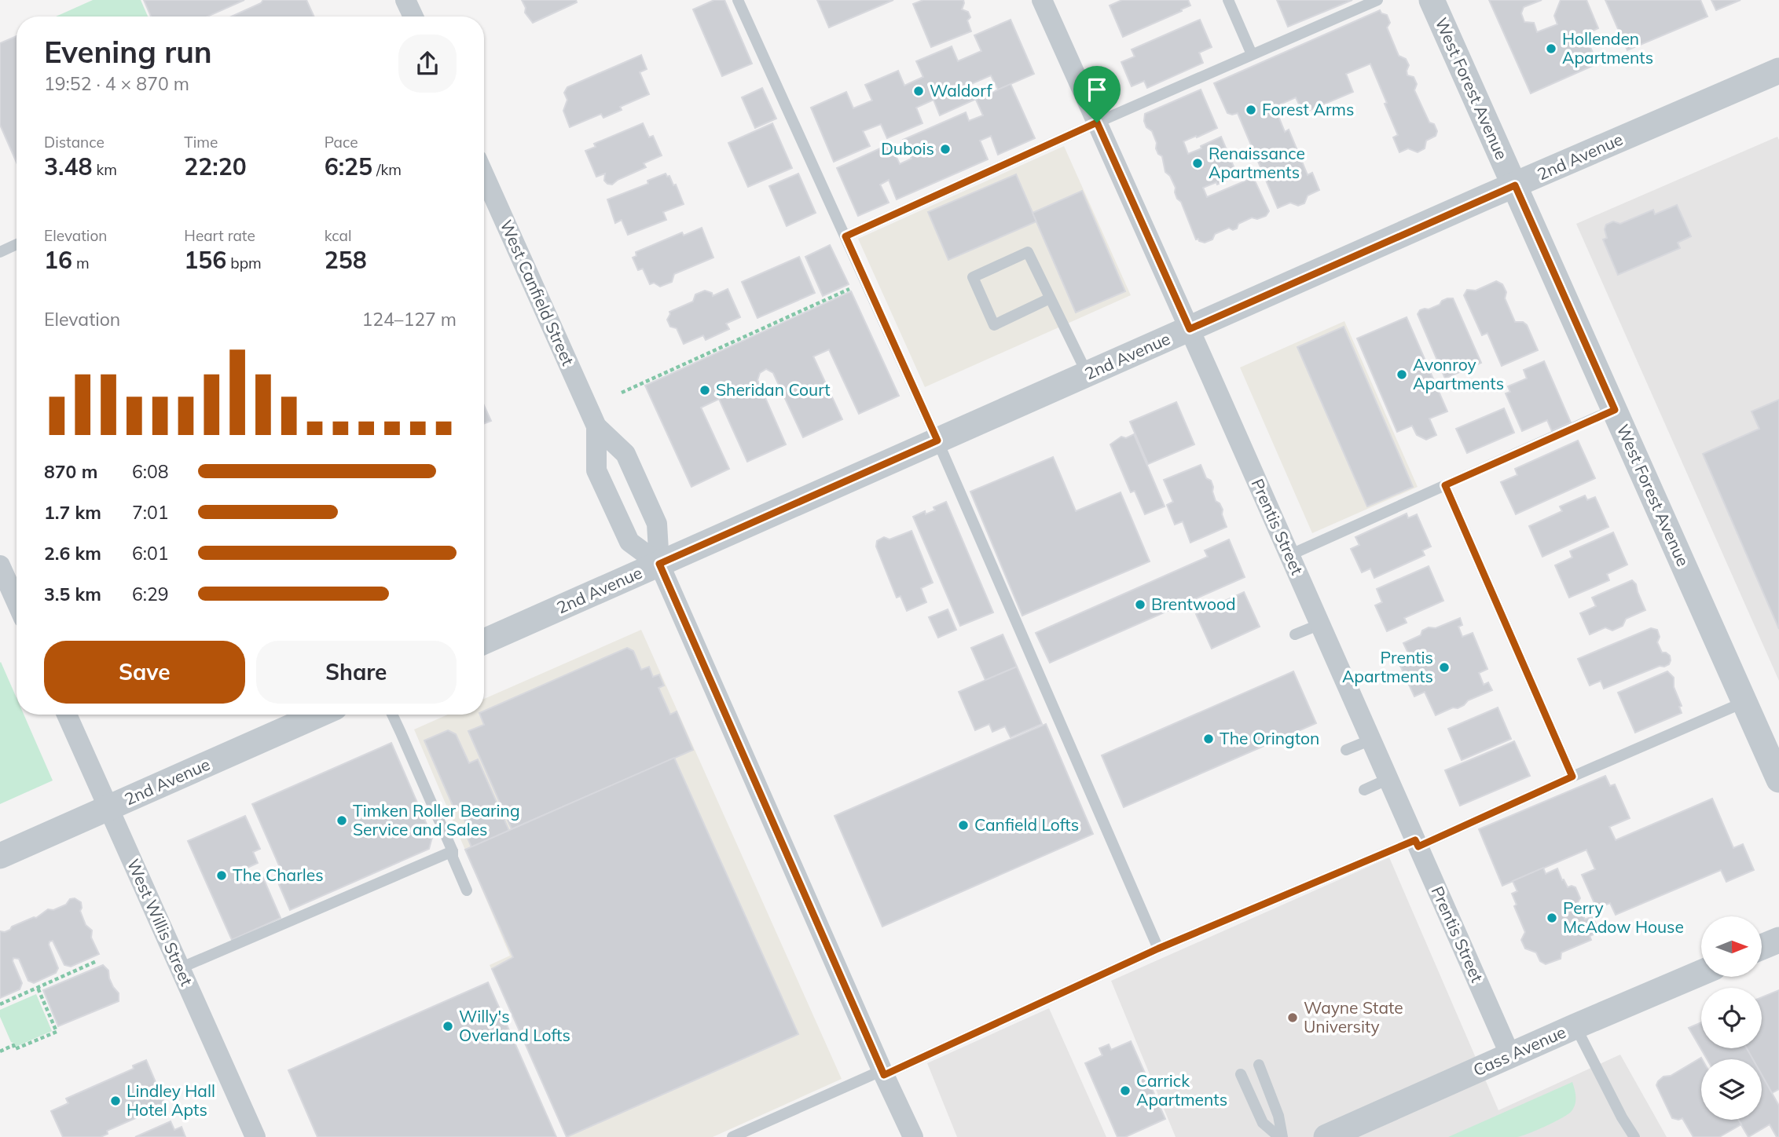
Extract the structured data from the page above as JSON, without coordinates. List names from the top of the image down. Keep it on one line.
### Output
{"streets":{"street":["West Forest Avenue","2nd Avenue","West Canfield Street","Prentis Street","West Willis Street","Cass Avenue"]},"crossings":[["West Forest Avenue","2nd Avenue"],["2nd Avenue","West Canfield Street"],["2nd Avenue","Prentis Street"],["2nd Avenue","West Willis Street"],["Prentis Street","Cass Avenue"]],"places":["Hollenden Apartments","Waldorf","Forest Arms","Dubois","Renaissance Apartments","Avonroy Apartments","Sheridan Court","Brentwood","Prentis Apartments","The Orington","Timken Roller Bearing Service and Sales","Canfield Lofts","The Charles","Perry McAdow House","Wayne State University","Willy's Overland Lofts","Carrick Apartments","Lindley Hall Hotel Apts"],"north":"right","page":{"heading":["Evening run","19:52 · 4 × 870 m"],"stats":[["Distance","3.48 km"],["Time","22:20"],["Pace","6:25 /km"],["Elevation","16 m"],["Heart rate","156 bpm"],["kcal","258"]],"chart":["Elevation","124–127 m"],"list":[{"name":"870 m","note":"6:08"},{"name":"1.7 km","note":"7:01"},{"name":"2.6 km","note":"6:01"},{"name":"3.5 km","note":"6:29"}],"buttons":["Save","Share"]}}
